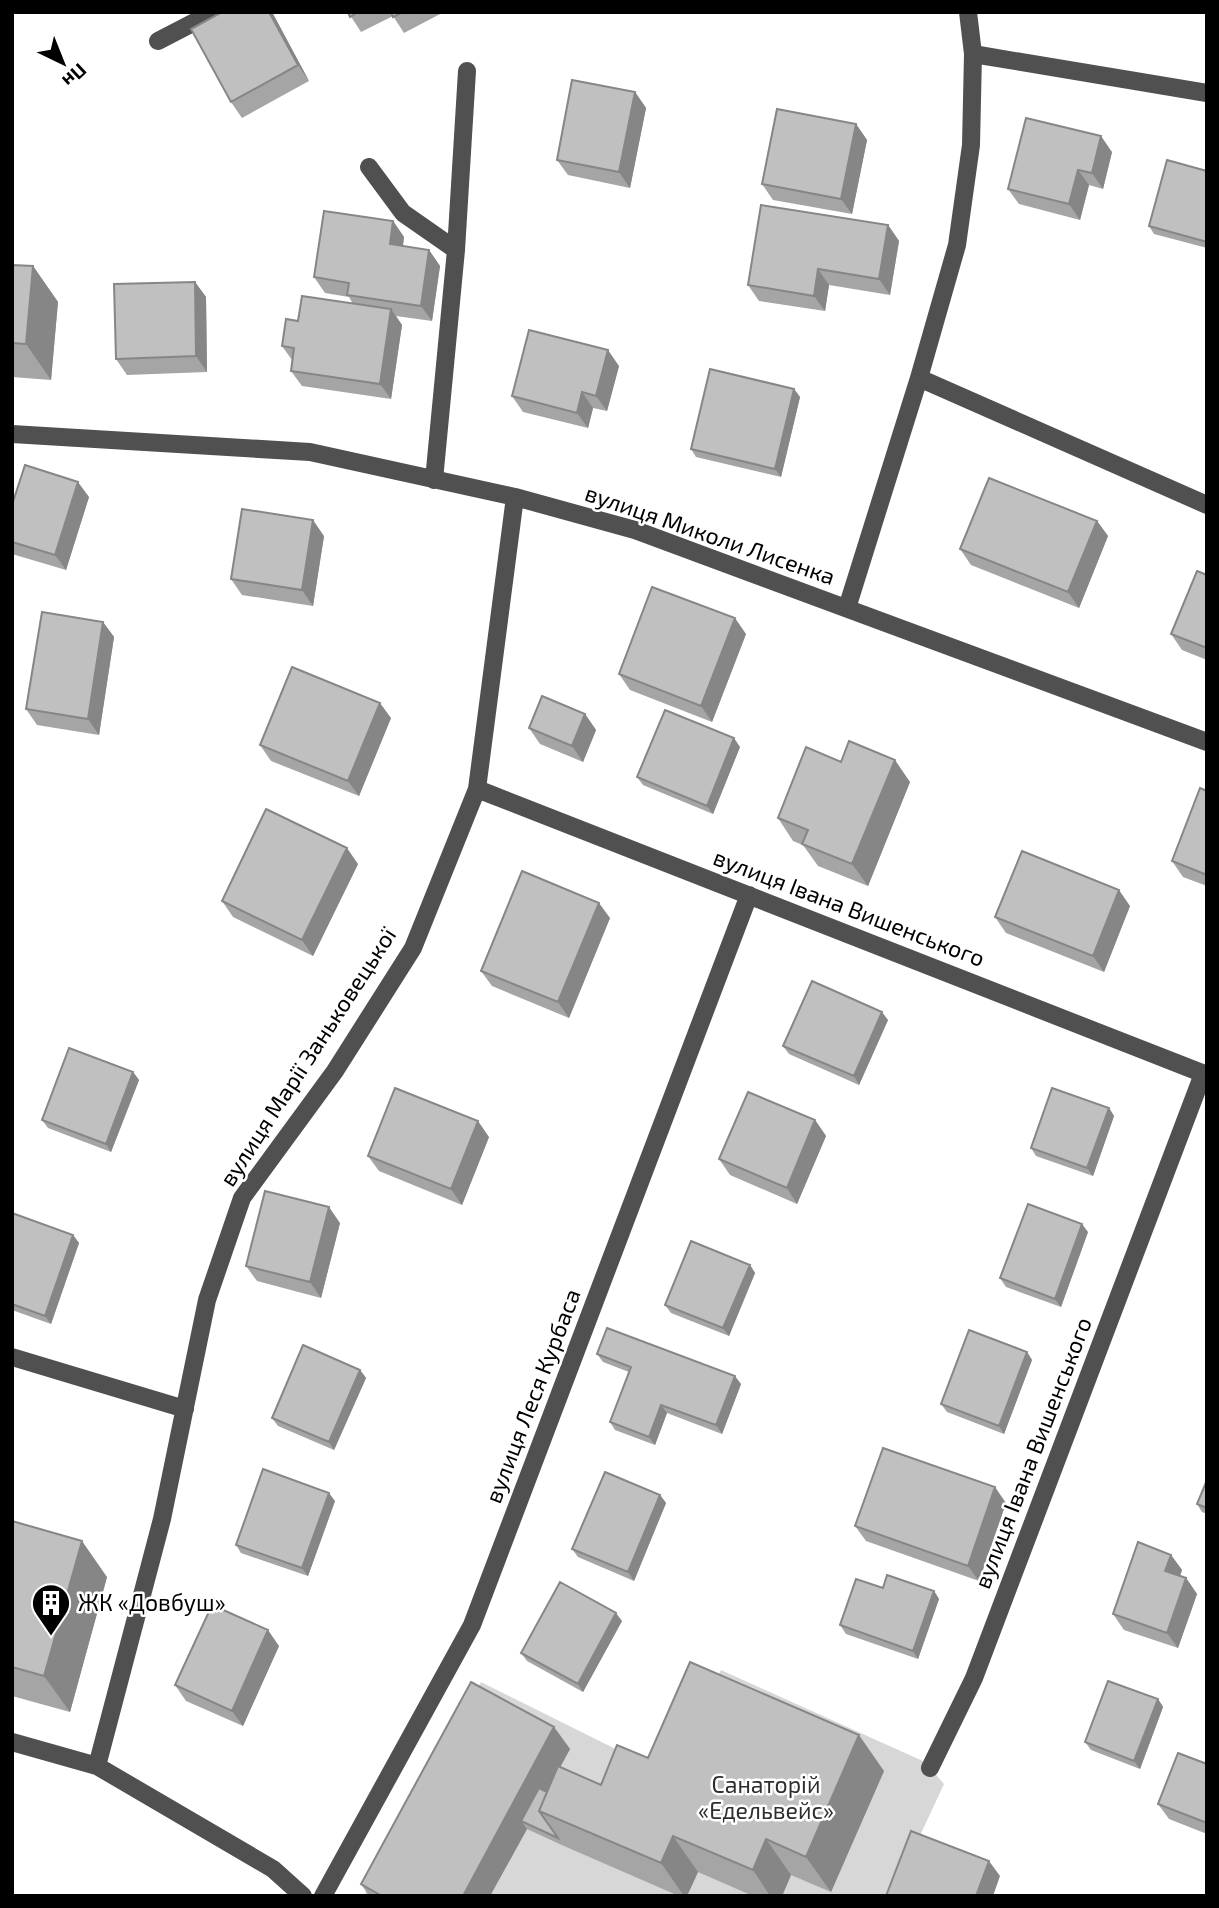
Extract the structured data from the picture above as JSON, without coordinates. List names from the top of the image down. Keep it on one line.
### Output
{"streets":{"street":["вулиця Миколи Лисенка","вулиця Івана Вишенського","вулиця Марії Заньковецької","вулиця Леся Курбаса"]},"crossings":[["вулиця Миколи Лисенка","вулиця Марії Заньковецької"],["вулиця Івана Вишенського","вулиця Марії Заньковецької"],["вулиця Івана Вишенського","вулиця Леся Курбаса"]],"parks":["Санаторій «Едельвейс»"],"places":{"building":["ЖК «Довбуш»"]},"north":"bottom right"}
